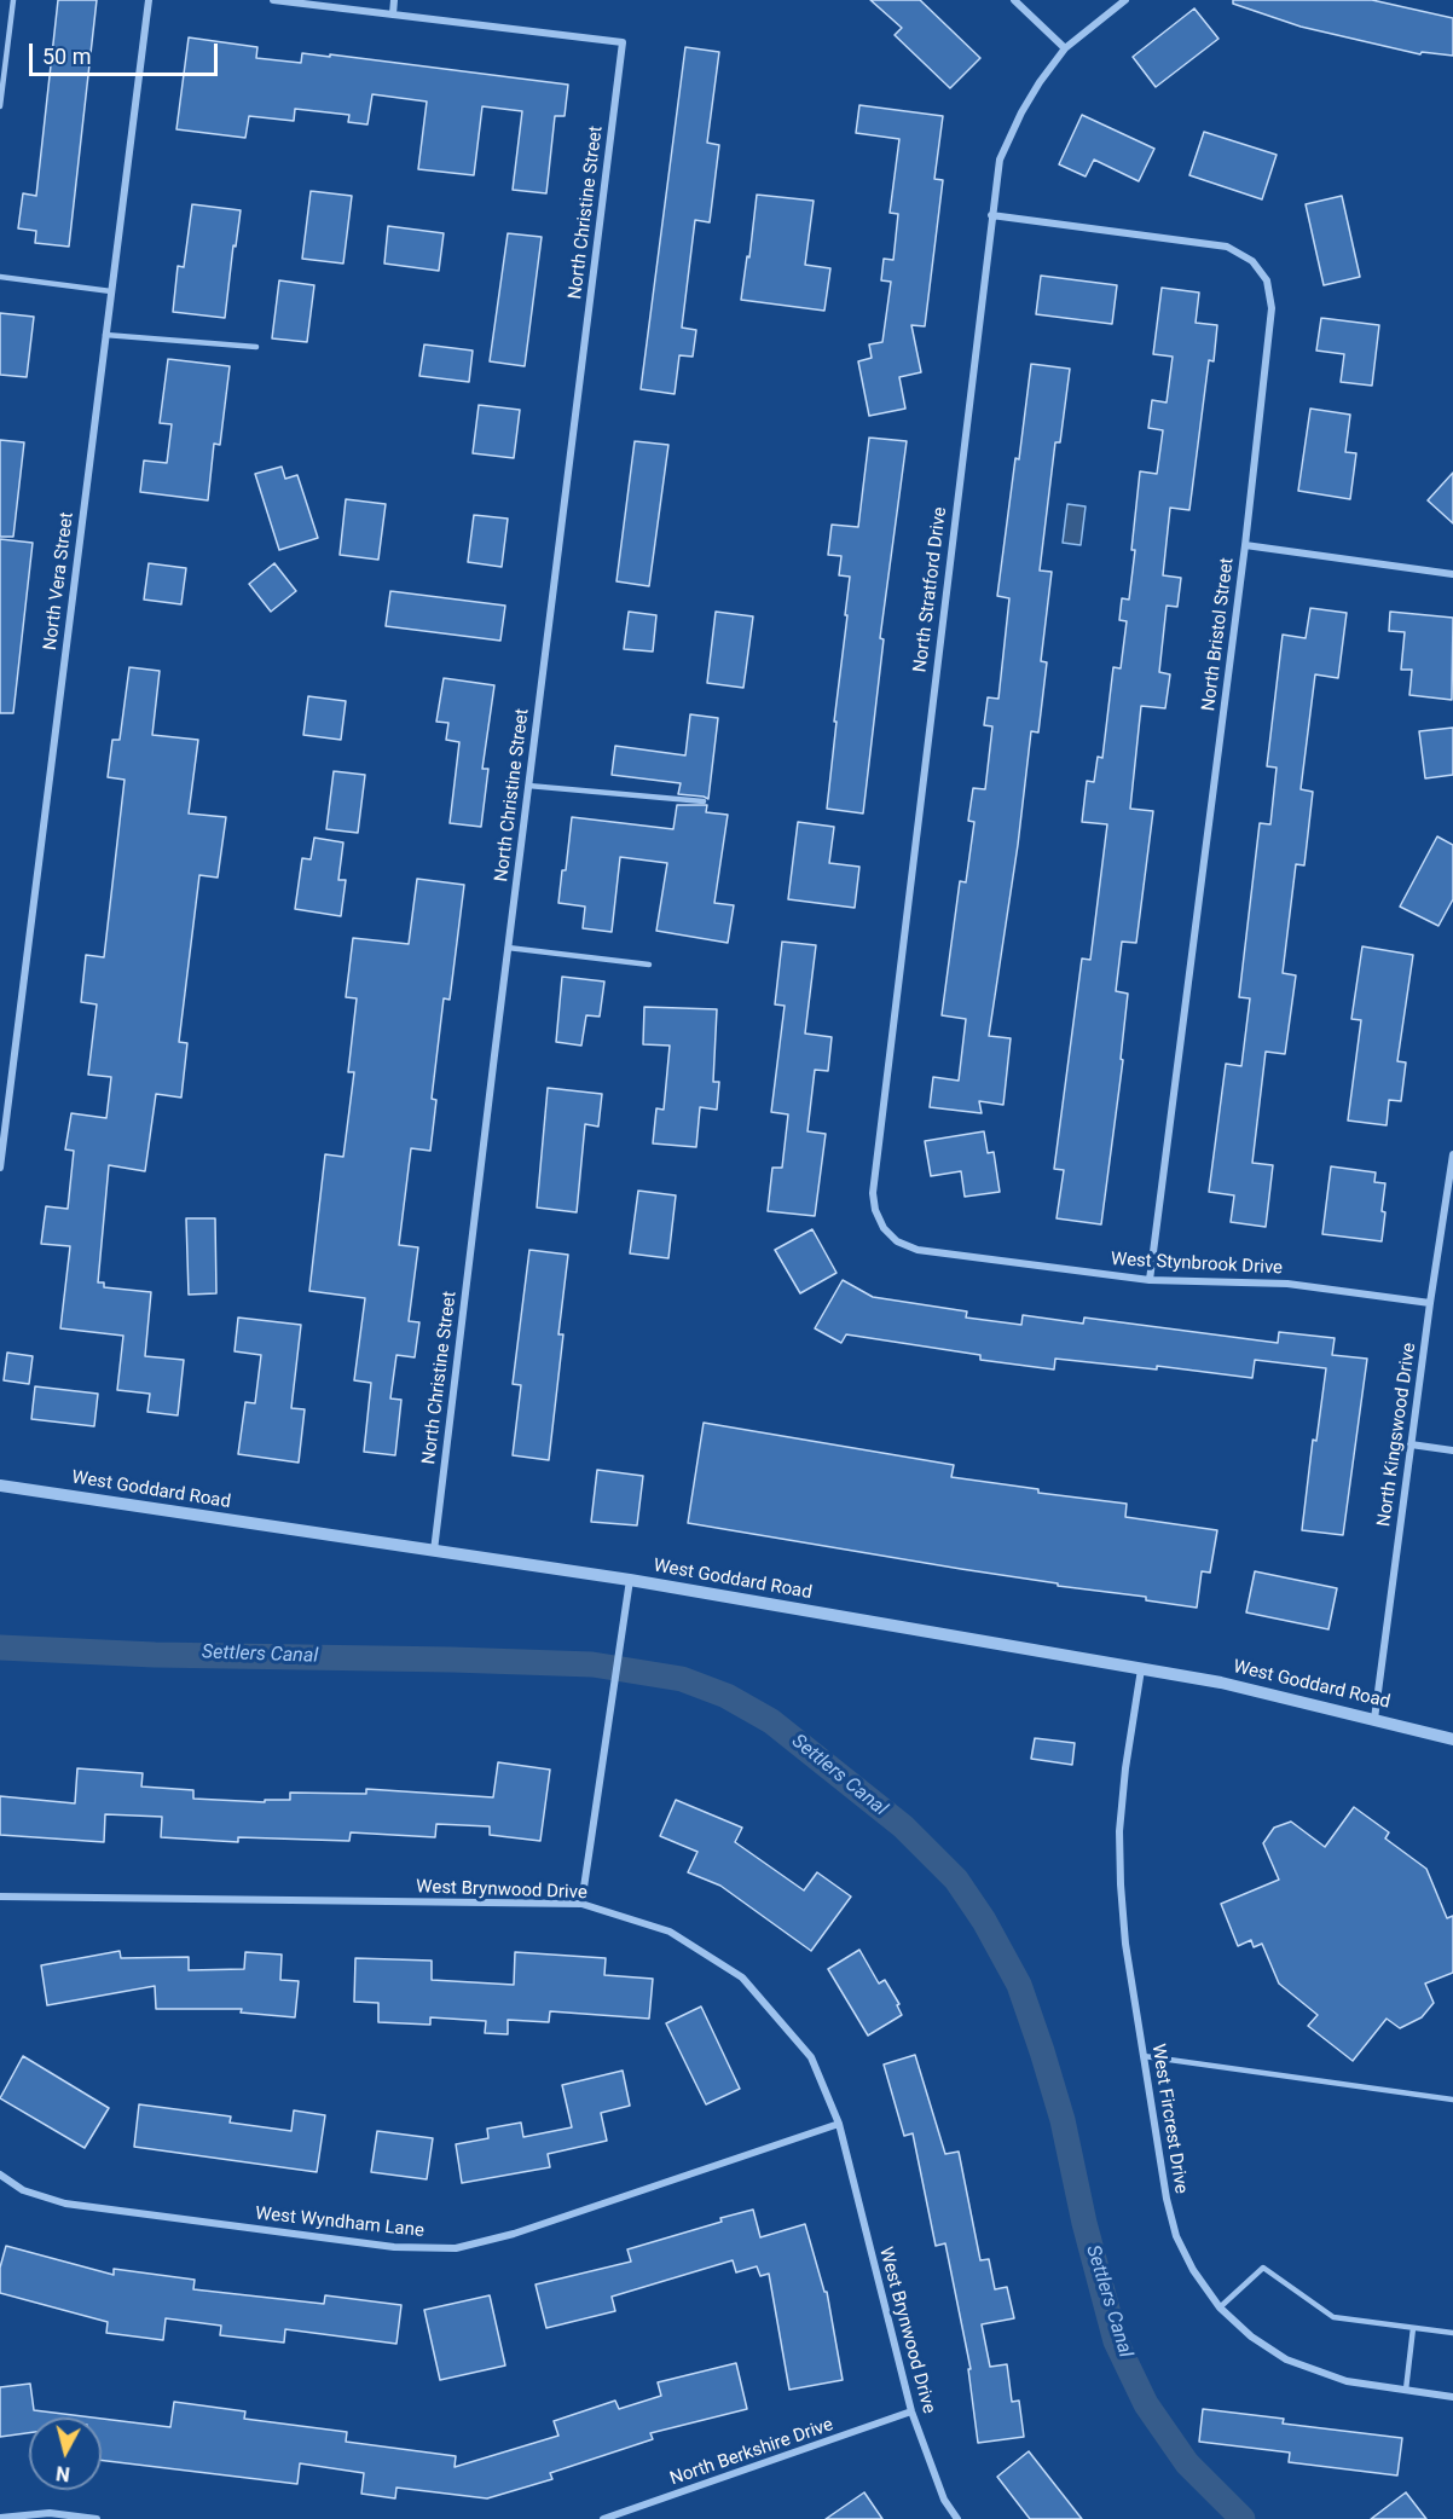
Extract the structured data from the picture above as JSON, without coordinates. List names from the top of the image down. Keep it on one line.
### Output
{"streets":{"street":["North Christine Street","North Vera Street","North Stratford Drive","North Bristol Street","West Stynbrook Drive","North Kingswood Drive","West Goddard Road","West Brynwood Drive","West Fircrest Drive","West Wyndham Lane","North Berkshire Drive"]},"crossings":[["North Christine Street","West Goddard Road"],["North Stratford Drive","North Bristol Street"],["North Stratford Drive","West Stynbrook Drive"],["North Bristol Street","West Stynbrook Drive"],["West Stynbrook Drive","North Kingswood Drive"],["North Kingswood Drive","West Goddard Road"],["West Goddard Road","West Fircrest Drive"],["West Brynwood Drive","West Wyndham Lane"],["West Brynwood Drive","North Berkshire Drive"]],"water":["Settlers Canal"],"scale_bar":"50 m","north":"bottom"}
